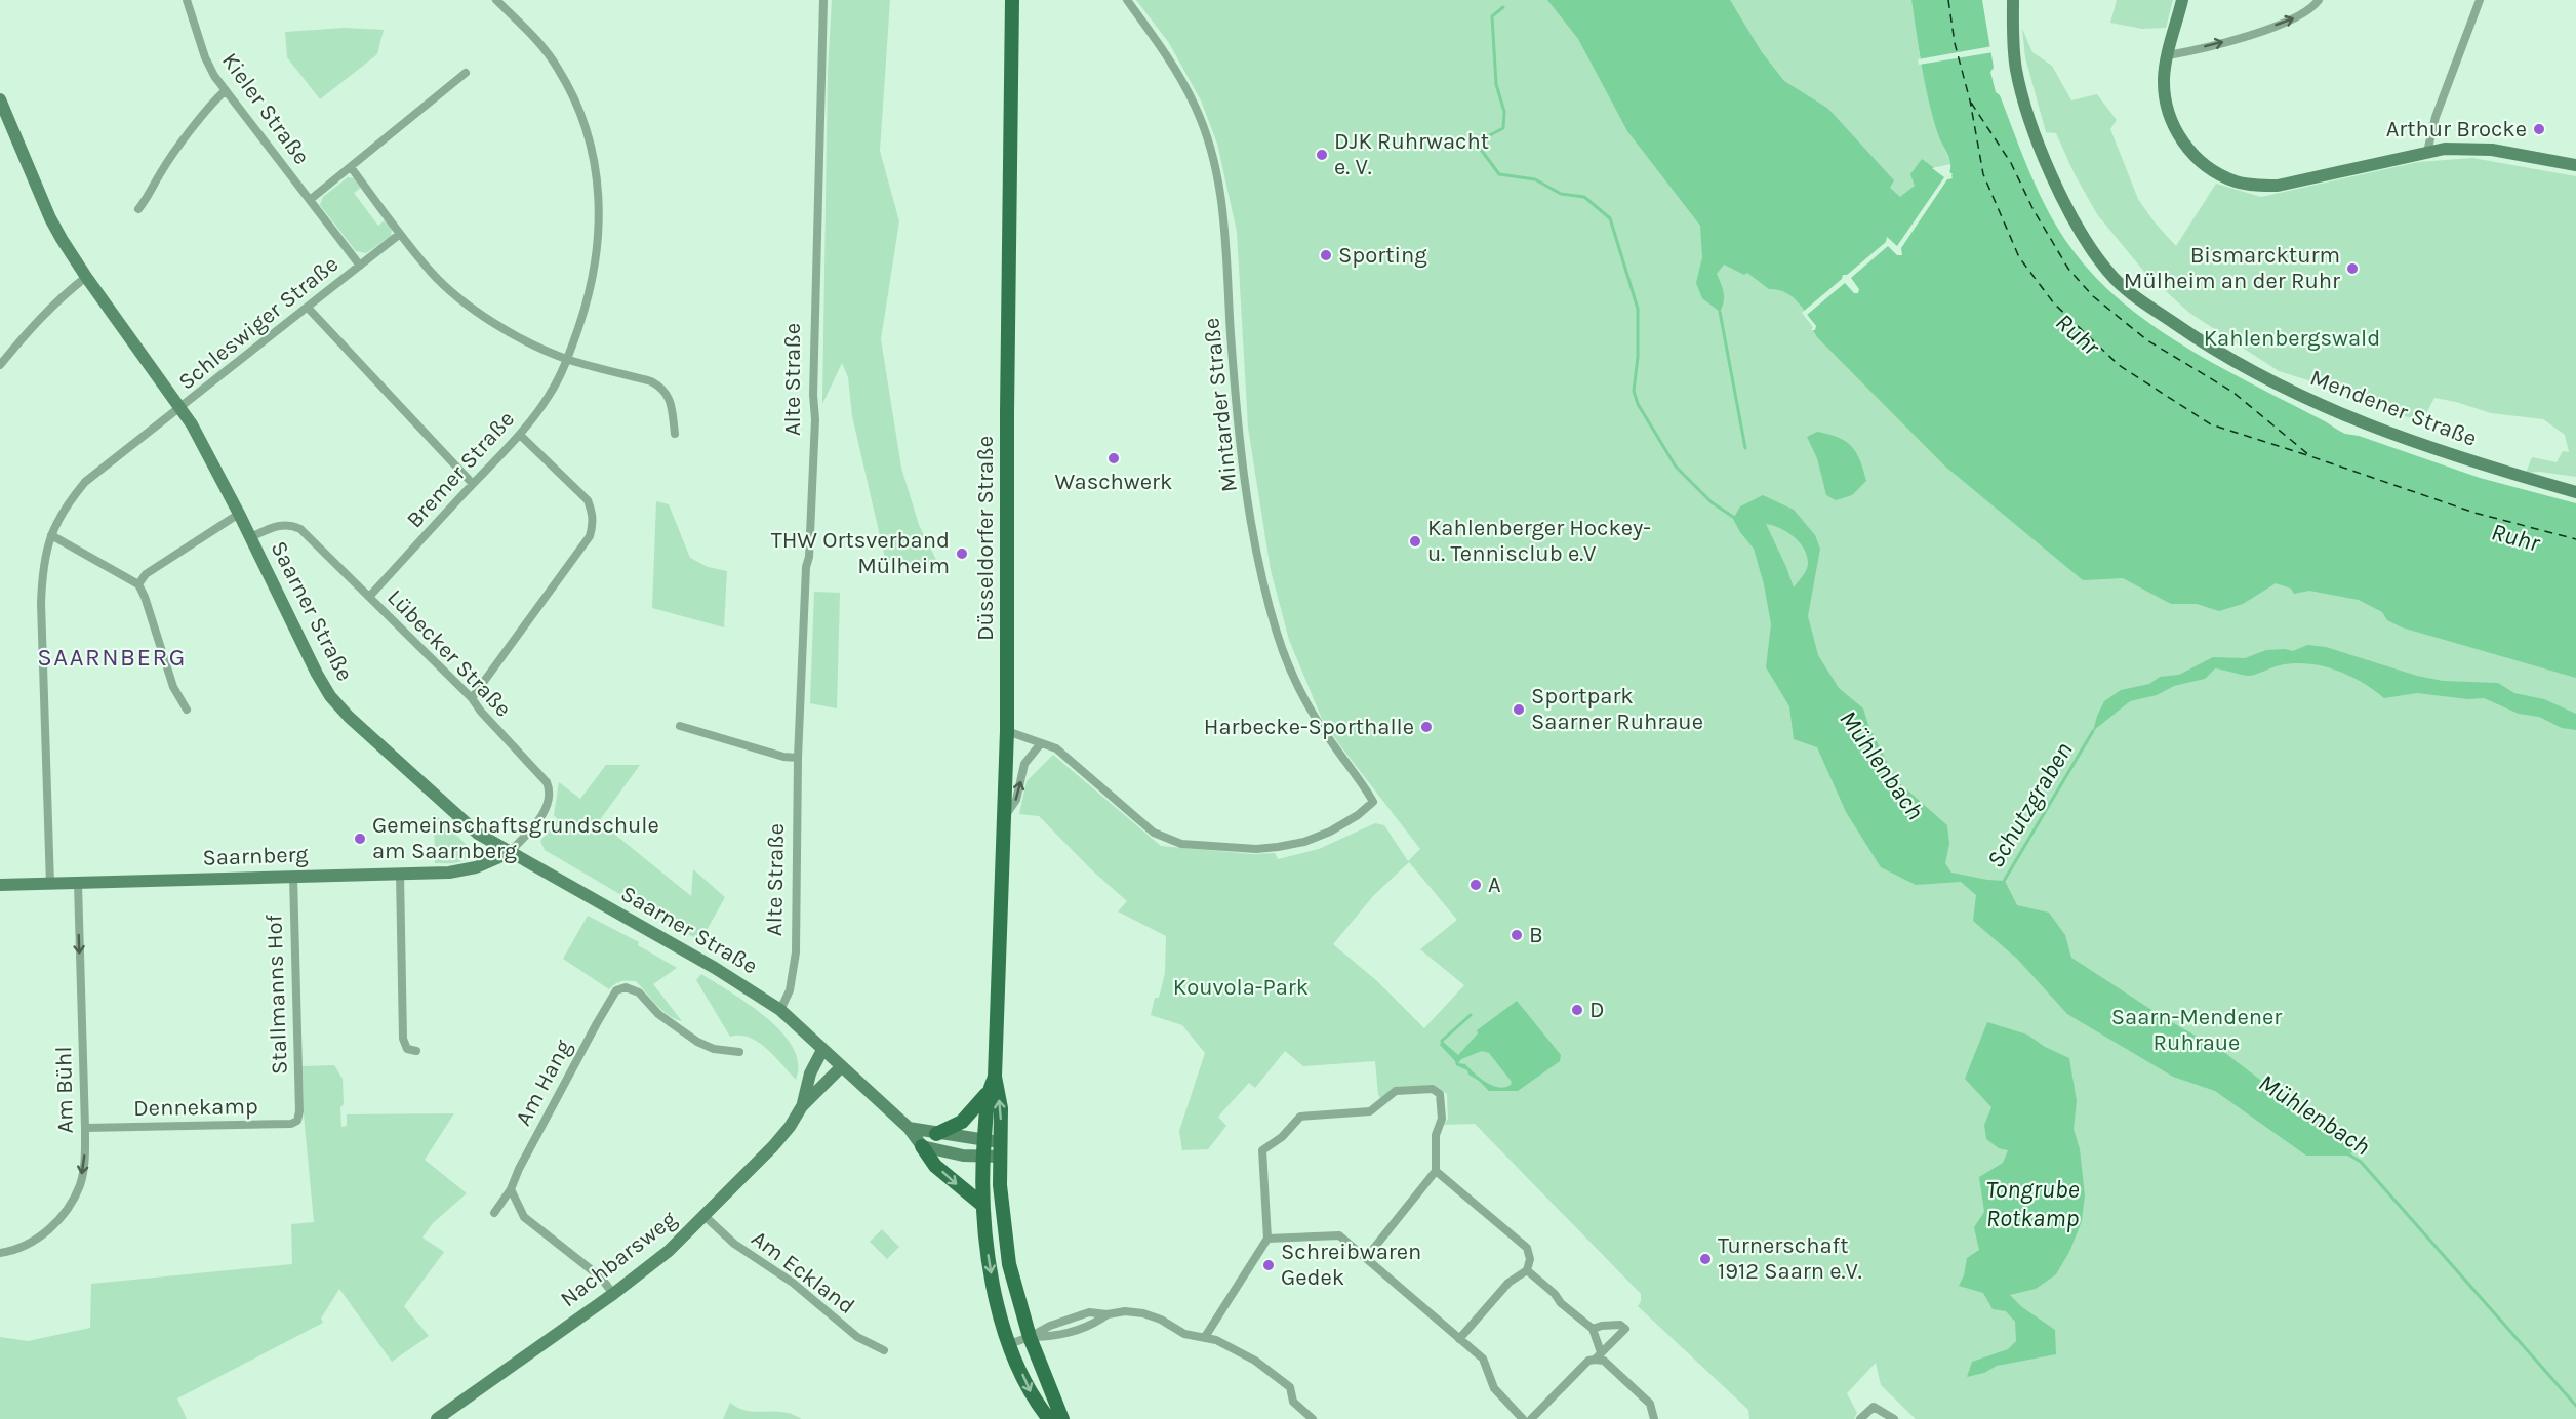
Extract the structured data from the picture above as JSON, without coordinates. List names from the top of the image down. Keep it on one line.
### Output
{"streets":{"main road":["Mendener Straße","Düsseldorfer Straße","Saarner Straße","Saarnberg","Nachbarsweg"],"street":["Kieler Straße","Schleswiger Straße","Alte Straße","Mintarder Straße","Bremer Straße","Lübecker Straße","Stallmanns Hof","Am Hang","Am Bühl","Dennekamp","Am Eckland"]},"crossings":[["Kieler Straße","Schleswiger Straße"],["Schleswiger Straße","Saarner Straße"],["Schleswiger Straße","Saarnberg"],["Alte Straße","Saarner Straße"],["Bremer Straße","Lübecker Straße"],["Saarner Straße","Lübecker Straße"],["Saarner Straße","Saarnberg"],["Lübecker Straße","Saarnberg"],["Saarnberg","Stallmanns Hof"],["Saarnberg","Am Bühl"],["Stallmanns Hof","Dennekamp"],["Am Bühl","Dennekamp"],["Nachbarsweg","Am Eckland"]],"one_way":["Am Bühl"],"districts":["SAARNBERG"],"water":["Ruhr","Mühlenbach","Schutzgraben","Tongrube Rotkamp"],"parks":["Kahlenbergswald","Kouvola-Park","Saarn-Mendener Ruhraue"],"places":["Arthur Brocke","DJK Ruhrwacht e. V.","Sporting","Bismarckturm Mülheim an der Ruhr","Waschwerk","Kahlenberger Hockey- u. Tennisclub e.V","THW Ortsverband Mülheim","Sportpark Saarner Ruhraue","Harbecke-Sporthalle","Gemeinschaftsgrundschule am Saarnberg","A","B","D","Turnerschaft 1912 Saarn e.V.","Schreibwaren Gedek"]}
